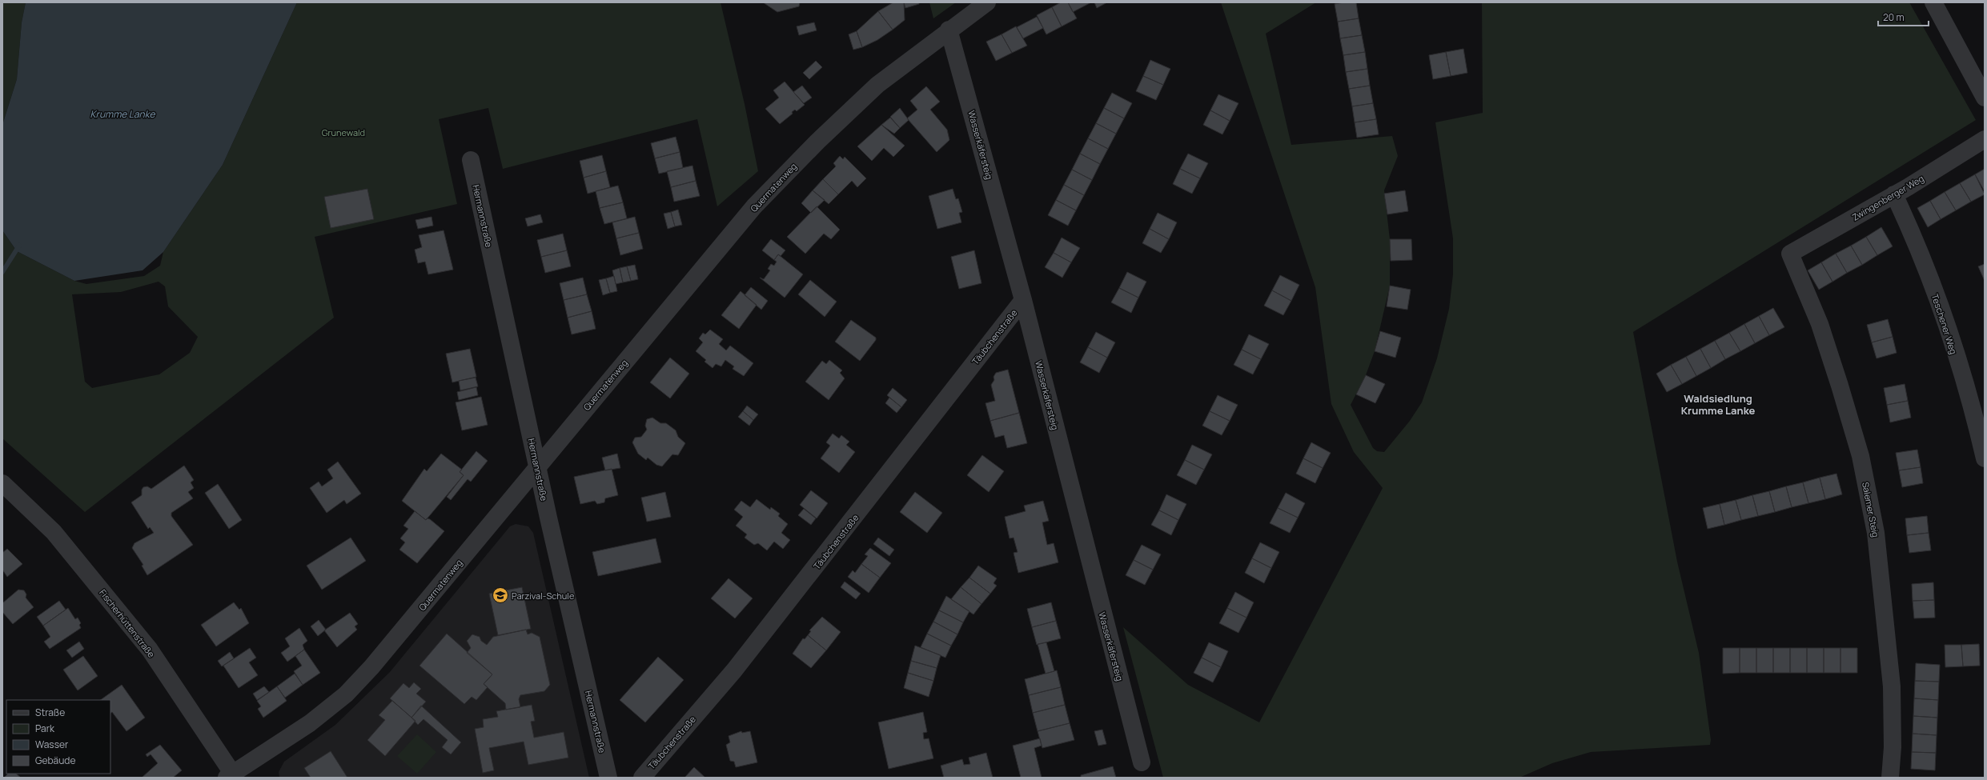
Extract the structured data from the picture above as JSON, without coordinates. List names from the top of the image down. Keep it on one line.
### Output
{"streets":{"street":["Wasserkäfersteig","Quermatenweg","Zwingenberger Weg","Hermannstraße","Teschener Weg","Täubchenstraße","Salemer Steig","Fischerhüttenstraße"]},"crossings":[["Wasserkäfersteig","Quermatenweg"],["Wasserkäfersteig","Täubchenstraße"],["Quermatenweg","Hermannstraße"],["Quermatenweg","Fischerhüttenstraße"],["Zwingenberger Weg","Teschener Weg"],["Zwingenberger Weg","Salemer Steig"]],"districts":["Waldsiedlung Krumme Lanke"],"water":["Krumme Lanke"],"parks":["Grunewald"],"places":{"school or university":["Parzival-Schule"]},"legend":["Straße","Park","Wasser","Gebäude"],"scale_bar":"20 m"}
